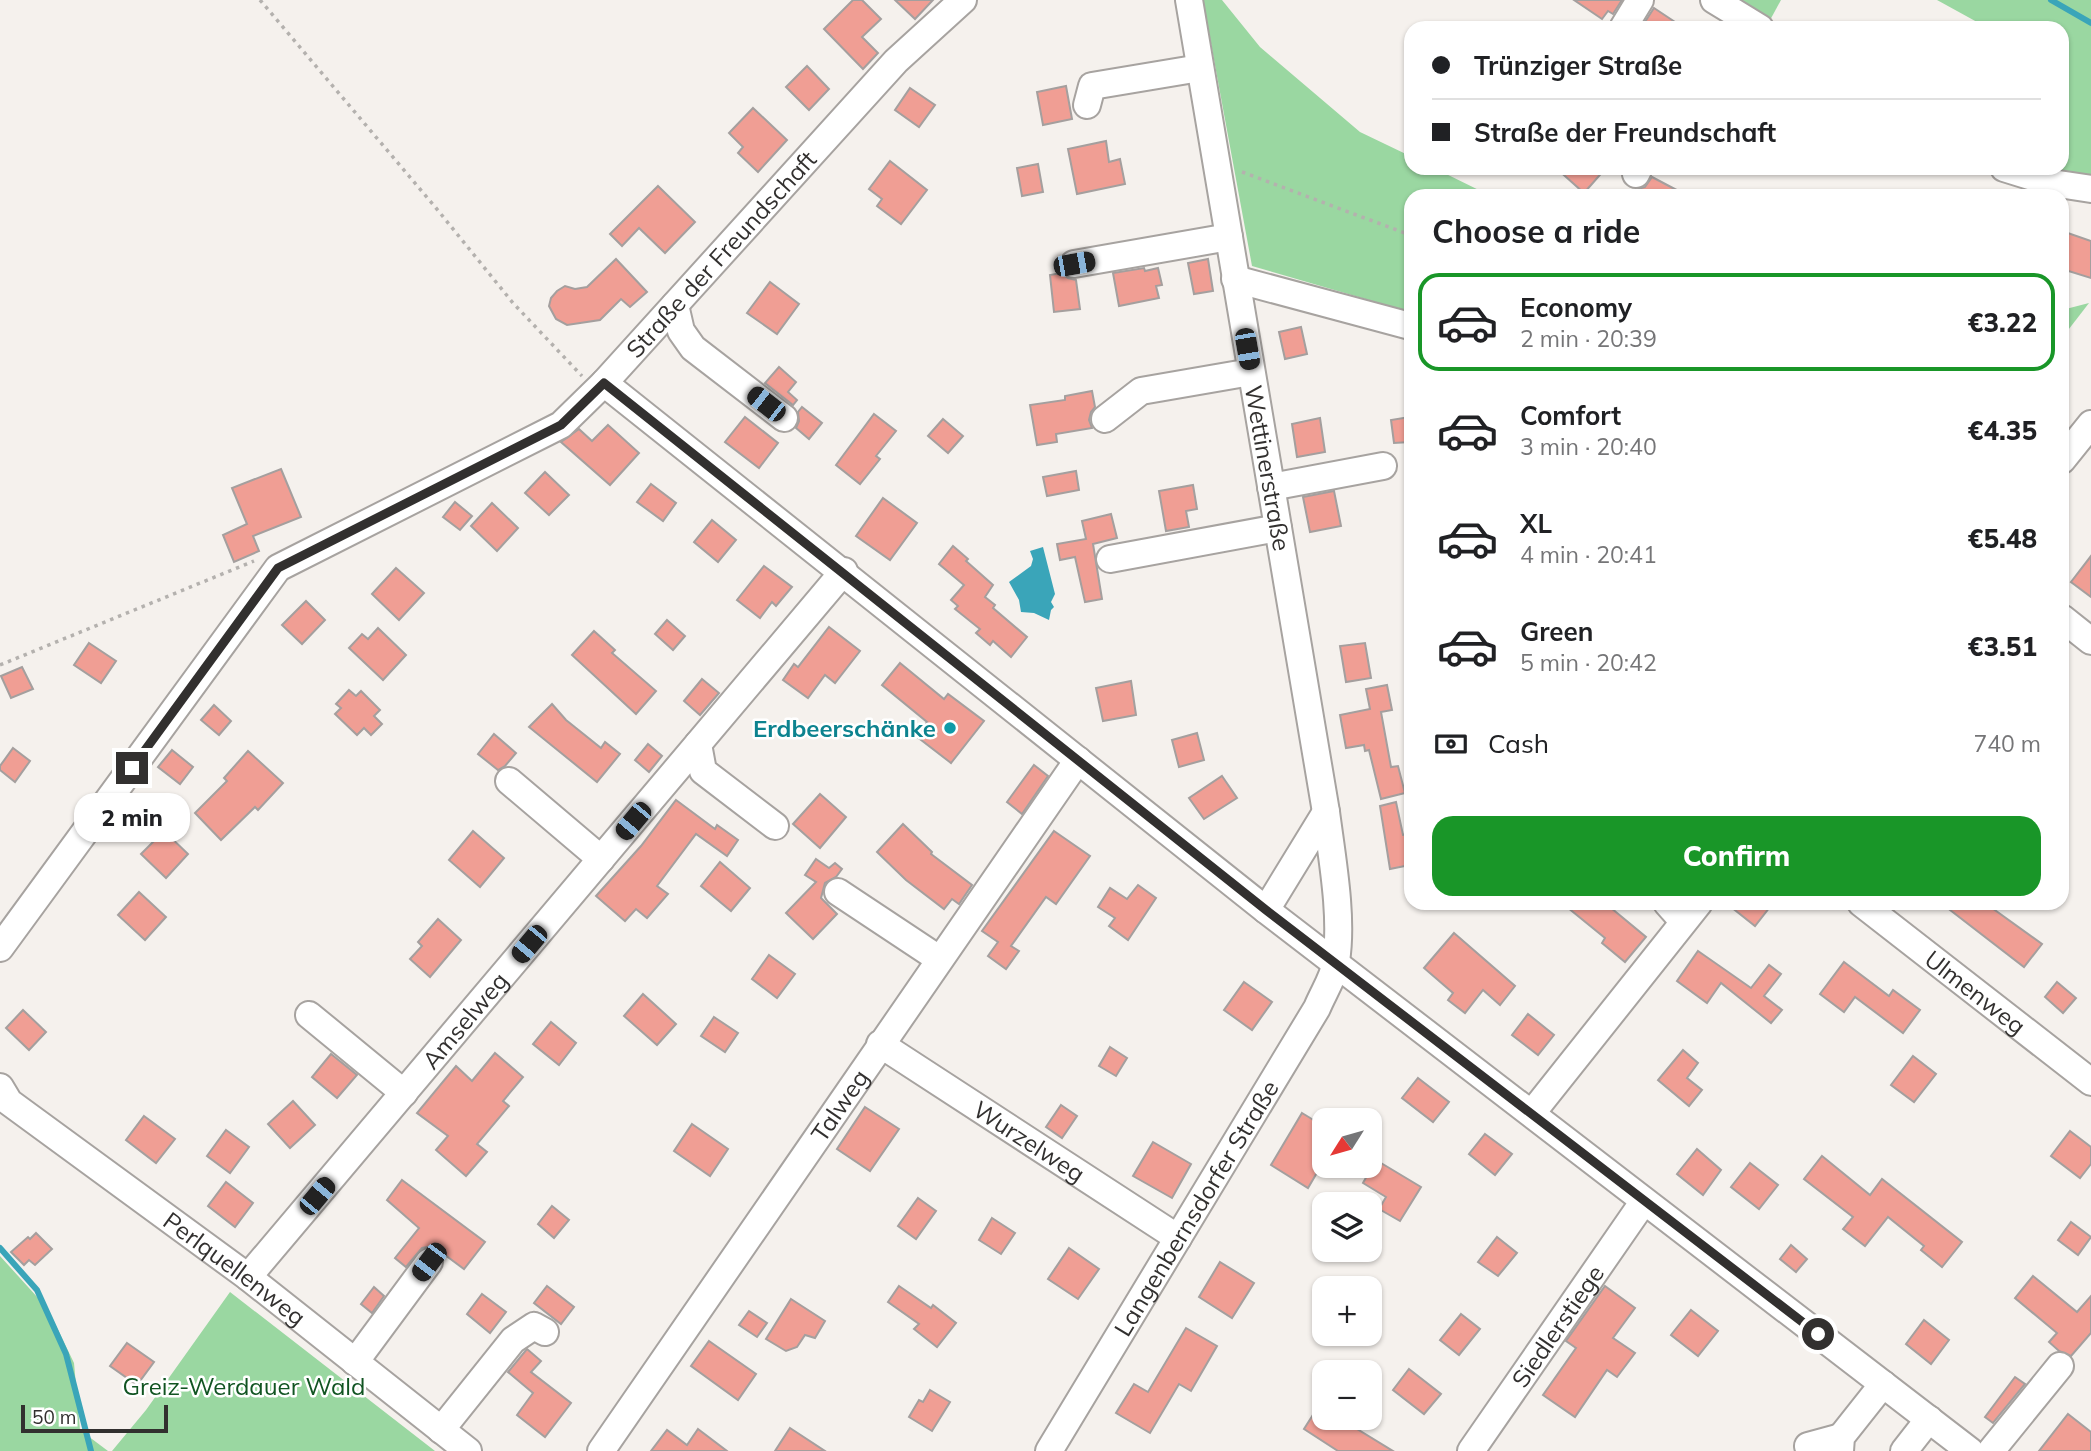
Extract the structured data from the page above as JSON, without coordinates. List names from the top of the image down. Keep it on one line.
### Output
{"streets":{"street":["Straße der Freundschaft","Wettinerstraße","Ulmenweg","Amselweg","Talweg","Wurzelweg","Langenbernsdorfer Straße","Perlquellenweg","Siedlerstiege"]},"crossings":[["Wettinerstraße","Langenbernsdorfer Straße"],["Amselweg","Perlquellenweg"],["Talweg","Wurzelweg"],["Wurzelweg","Langenbernsdorfer Straße"]],"parks":["Greiz-Werdauer Wald"],"places":["Erdbeerschänke"],"scale_bar":"50 m","north":"bottom left","page":{"banner":["Trünziger Straße","Straße der Freundschaft"],"heading":"Choose a ride","list":[{"name":"Economy","note":"2 min · 20:39","value":"€3.22"},{"name":"Comfort","note":"3 min · 20:40","value":"€4.35"},{"name":"XL","note":"4 min · 20:41","value":"€5.48"},{"name":"Green","note":"5 min · 20:42","value":"€3.51"}],"pay":["Cash","740 m"],"bubble":"2 min","buttons":"Confirm","map_buttons":["+","−"],"scale":"50 m"}}
